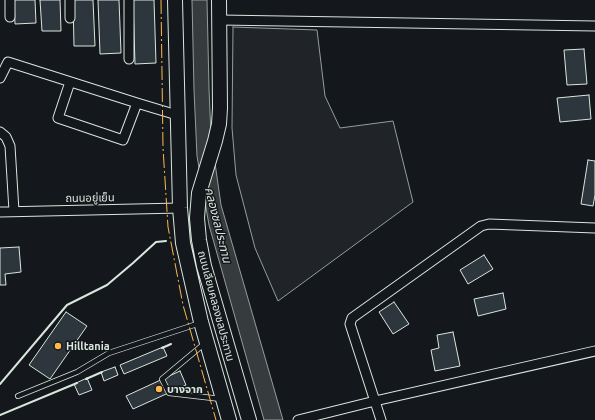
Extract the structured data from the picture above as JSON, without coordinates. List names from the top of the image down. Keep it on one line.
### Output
{"streets":{"main road":["ถนนเลียบคลองชลประทาน"],"street":["ถนนอยู่เย็น"]},"crossings":[["ถนนอยู่เย็น","ถนนเลียบคลองชลประทาน"]],"water":["คลองชลประทาน"],"places":["Hilltania","บางจาก"]}
